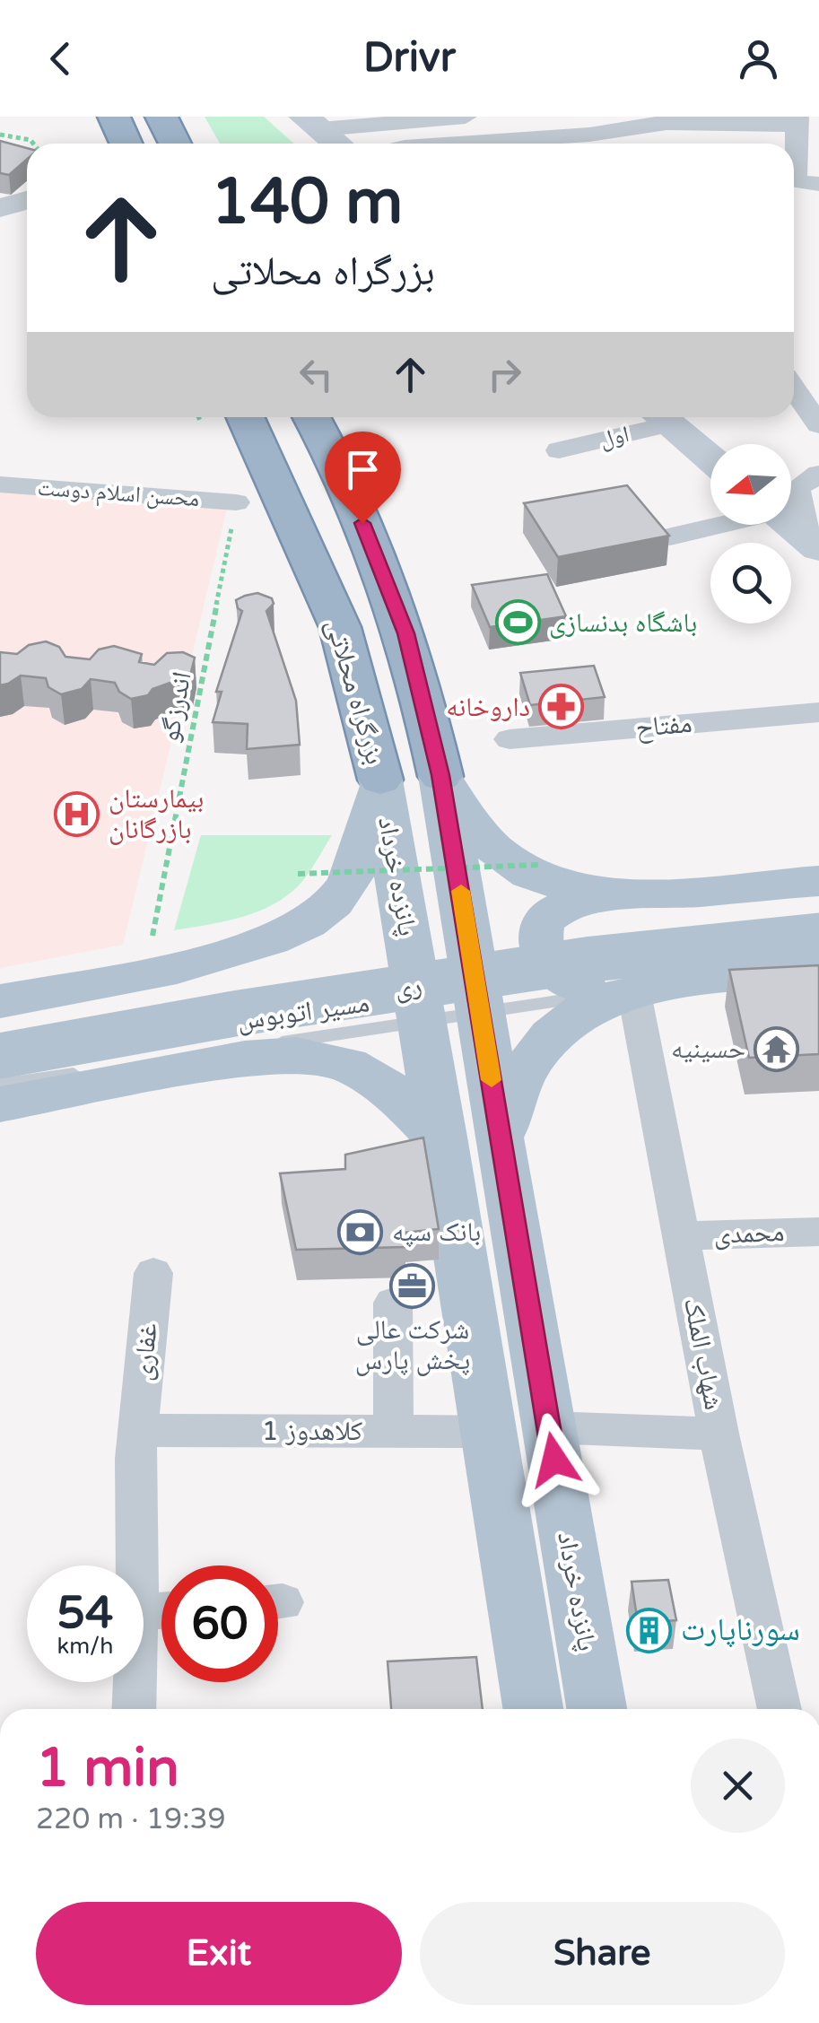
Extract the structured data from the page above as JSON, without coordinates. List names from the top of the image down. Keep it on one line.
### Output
{"streets":{"highway":["بزرگراه محلاتی"],"main road":["پانزده خرداد","ری"],"street":["اول","محسن اسلام دوست","مفتاح","محمدی","غفاری","شهاب الملک","کلاهدوز 1"],"lane":["مسیر اتوبوس"],"path":["اندرزگو"]},"crossings":[["محسن اسلام دوست","اندرزگو"],["بزرگراه محلاتی","پانزده خرداد"],["پانزده خرداد","کلاهدوز 1"],["مسیر اتوبوس","شهاب الملک"],["محمدی","شهاب الملک"],["غفاری","کلاهدوز 1"]],"places":{"sports":["باشگاه بدنسازی"],"pharmacy":["داروخانه"],"hospital":["بیمارستان بازرگانان"],"temple":["حسینیه"],"bank":["بانک سپه"],"office":["شرکت عالی پخش پارس"],"building":["سورناپارت"]},"north":"left","page":{"header":"Drivr","turn":["140 m","بزرگراه محلاتی"],"speed":"54 km/h","limit":"60","heading":["1 min","220 m · 19:39"],"buttons":["Exit","Share"]}}
